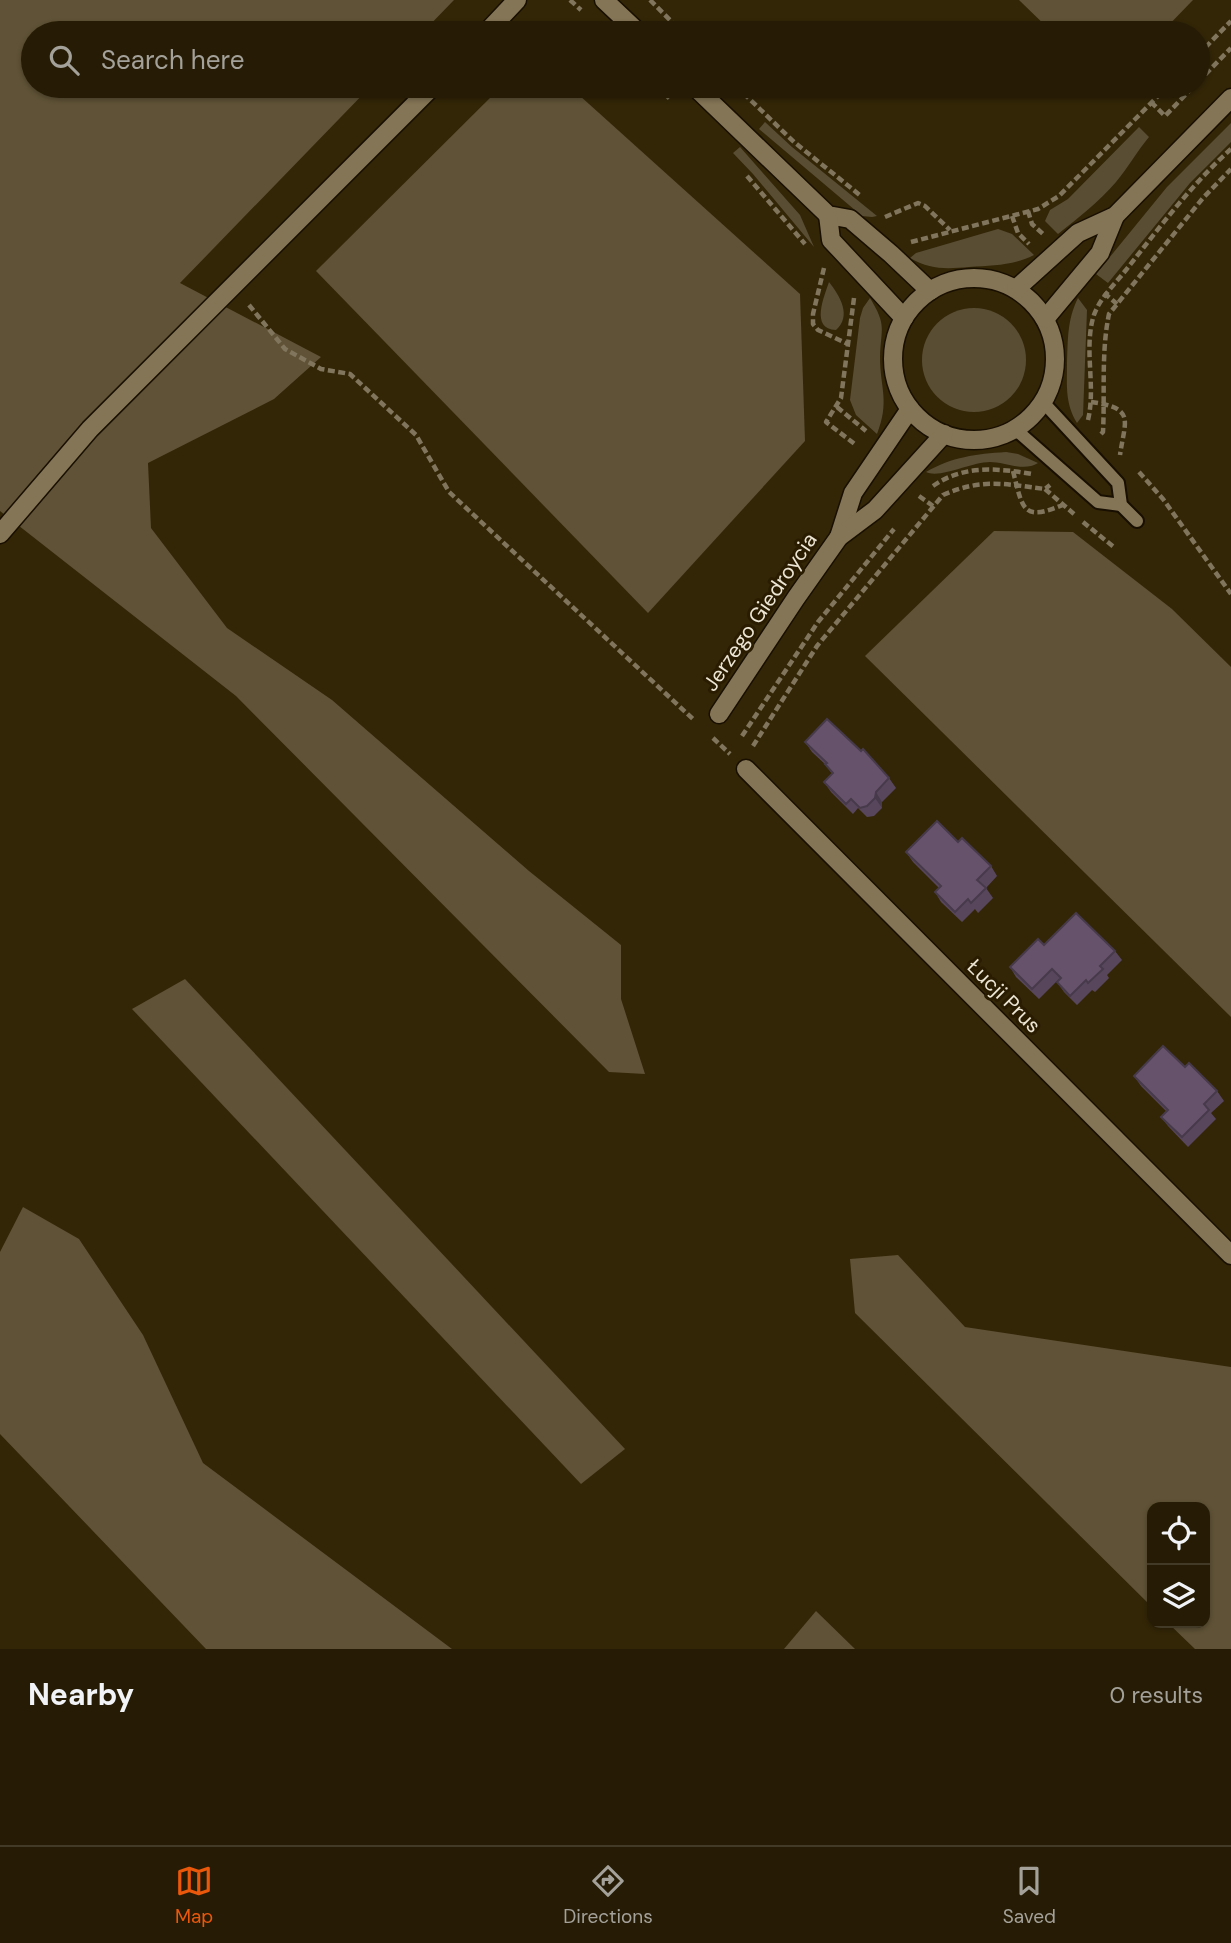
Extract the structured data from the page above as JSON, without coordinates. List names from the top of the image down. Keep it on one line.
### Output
{"streets":{"street":["Jerzego Giedroycia","Łucji Prus"]},"page":{"search":"Search here","heading":["Nearby","0 results"],"nav":["Map","Directions","Saved"]}}
